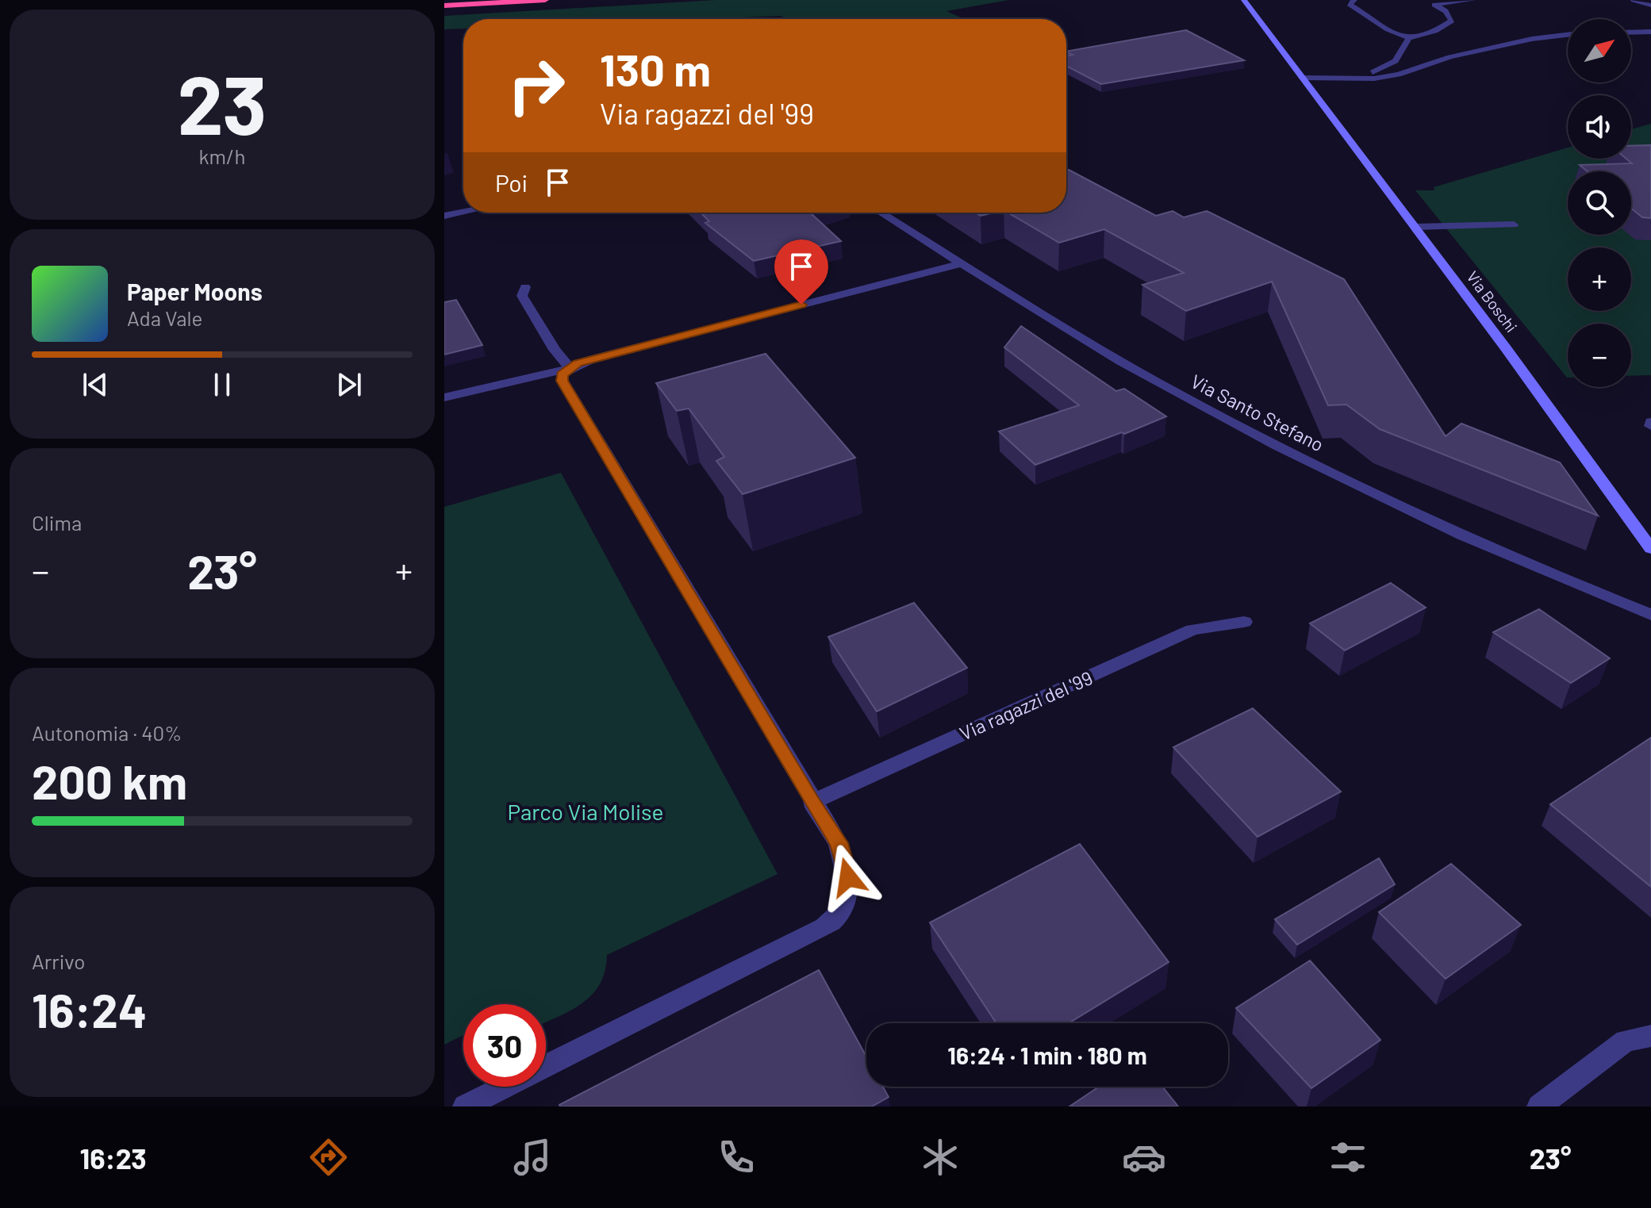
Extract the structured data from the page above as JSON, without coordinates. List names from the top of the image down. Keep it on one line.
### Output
{"streets":{"main road":["Via Boschi"],"street":["Via Santo Stefano","Via ragazzi del '99"]},"parks":["Parco Via Molise"],"north":"top right","page":{"tile":[["23","km/h"],"Clima",["Autonomia · 40%","200 km"],["Arrivo","16:24"]],"map_buttons":["+","−"],"turn":["130 m","Via ragazzi del '99"],"then":"Poi","song":["Paper Moons","Ada Vale"],"heat":["−","23°","+"],"limit":"30","trip":"16:24 · 1 min · 180 m","tabs":["16:23","23°"]}}
